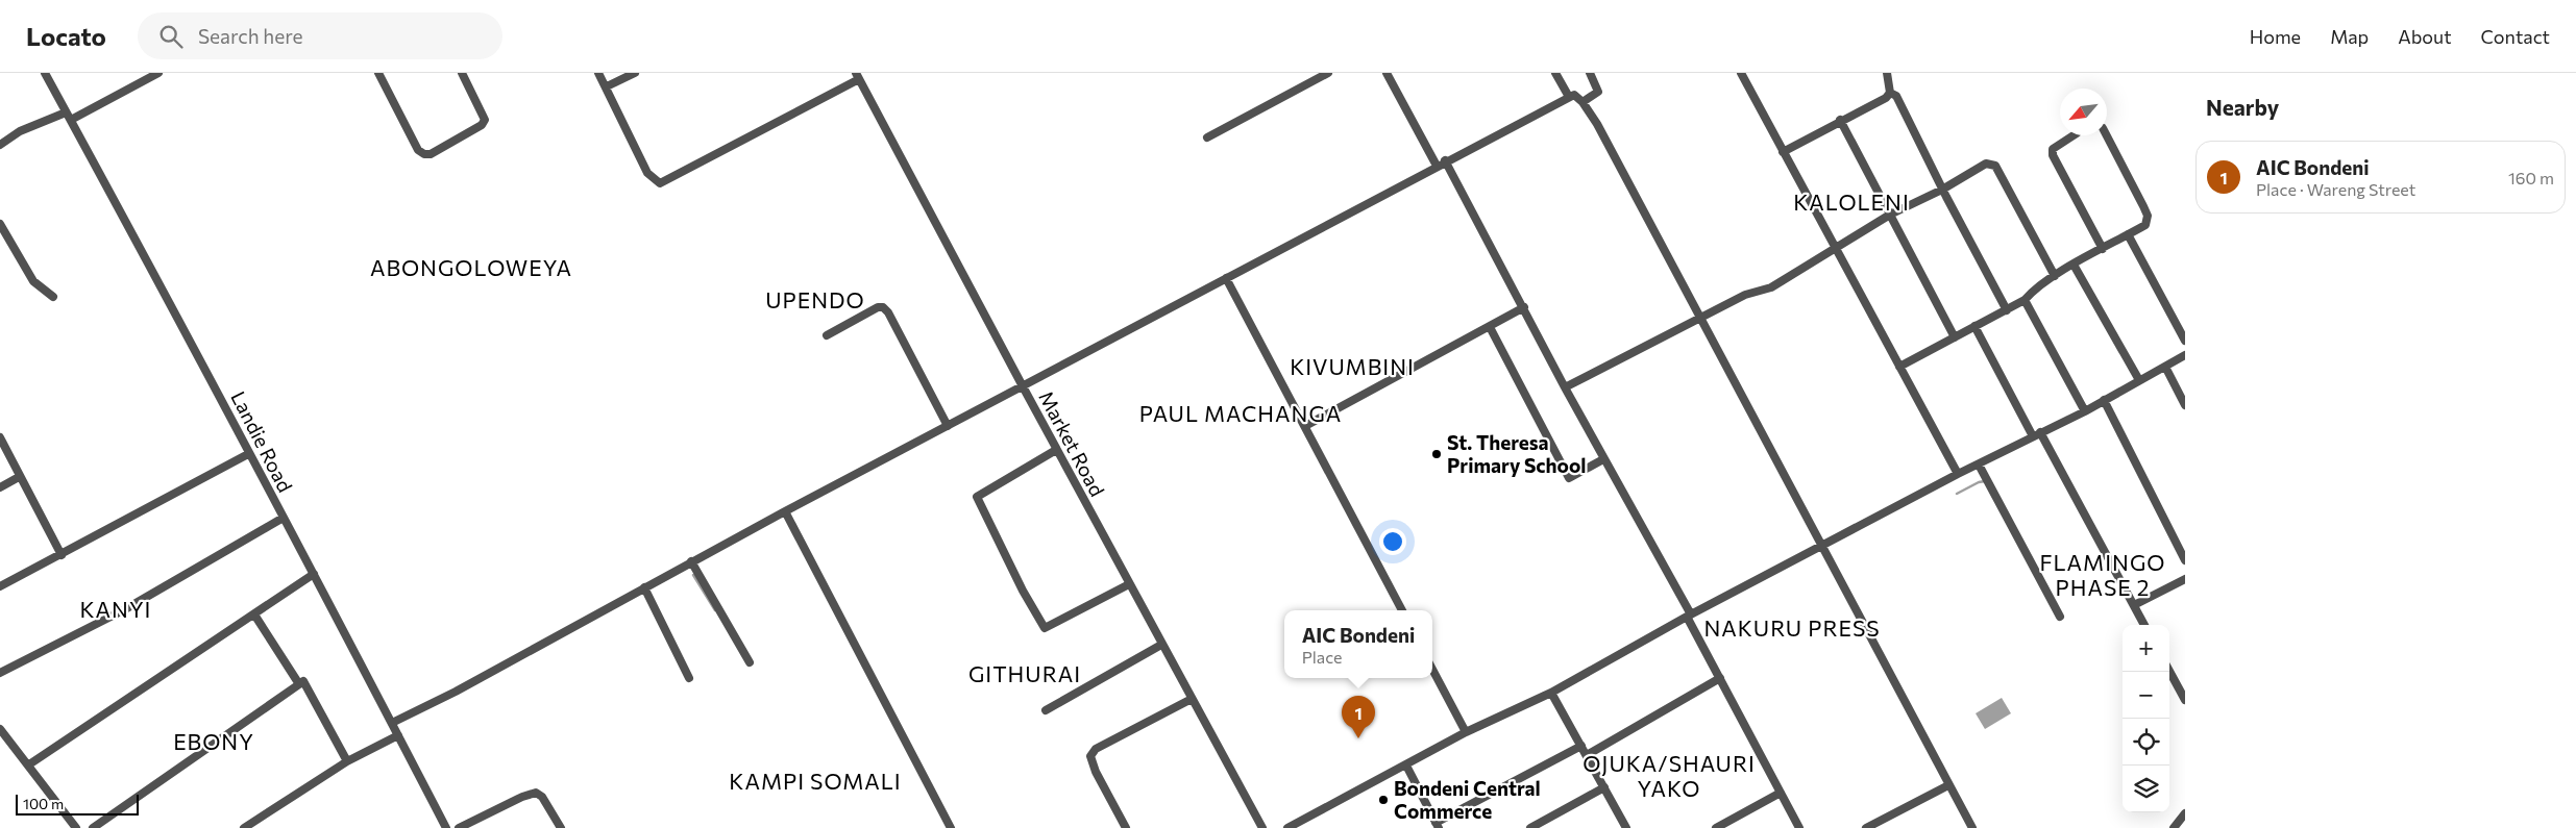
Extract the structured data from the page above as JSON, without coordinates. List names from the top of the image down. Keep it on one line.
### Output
{"streets":{"street":["Landie Road","Market Road"]},"districts":["KALOLENI","ABONGOLOWEYA","UPENDO","KIVUMBINI","PAUL MACHANGA","FLAMINGO PHASE 2","KANYI","NAKURU PRESS","GITHURAI","EBONY","OJUKA/SHAURI YAKO","KAMPI SOMALI"],"places":["St. Theresa Primary School","Bondeni Central Commerce"],"scale_bar":"100 m","north":"bottom left","page":{"header":"Locato","search":"Search here","nav":["Home","Map","About","Contact"],"heading":"Nearby","list":[{"mark":"1","name":"AIC Bondeni","note":"Place · Wareng Street","value":"160 m"}],"popup":["AIC Bondeni","Place"],"map_buttons":["+","−"],"pins":"1","scale":"100 m"}}
